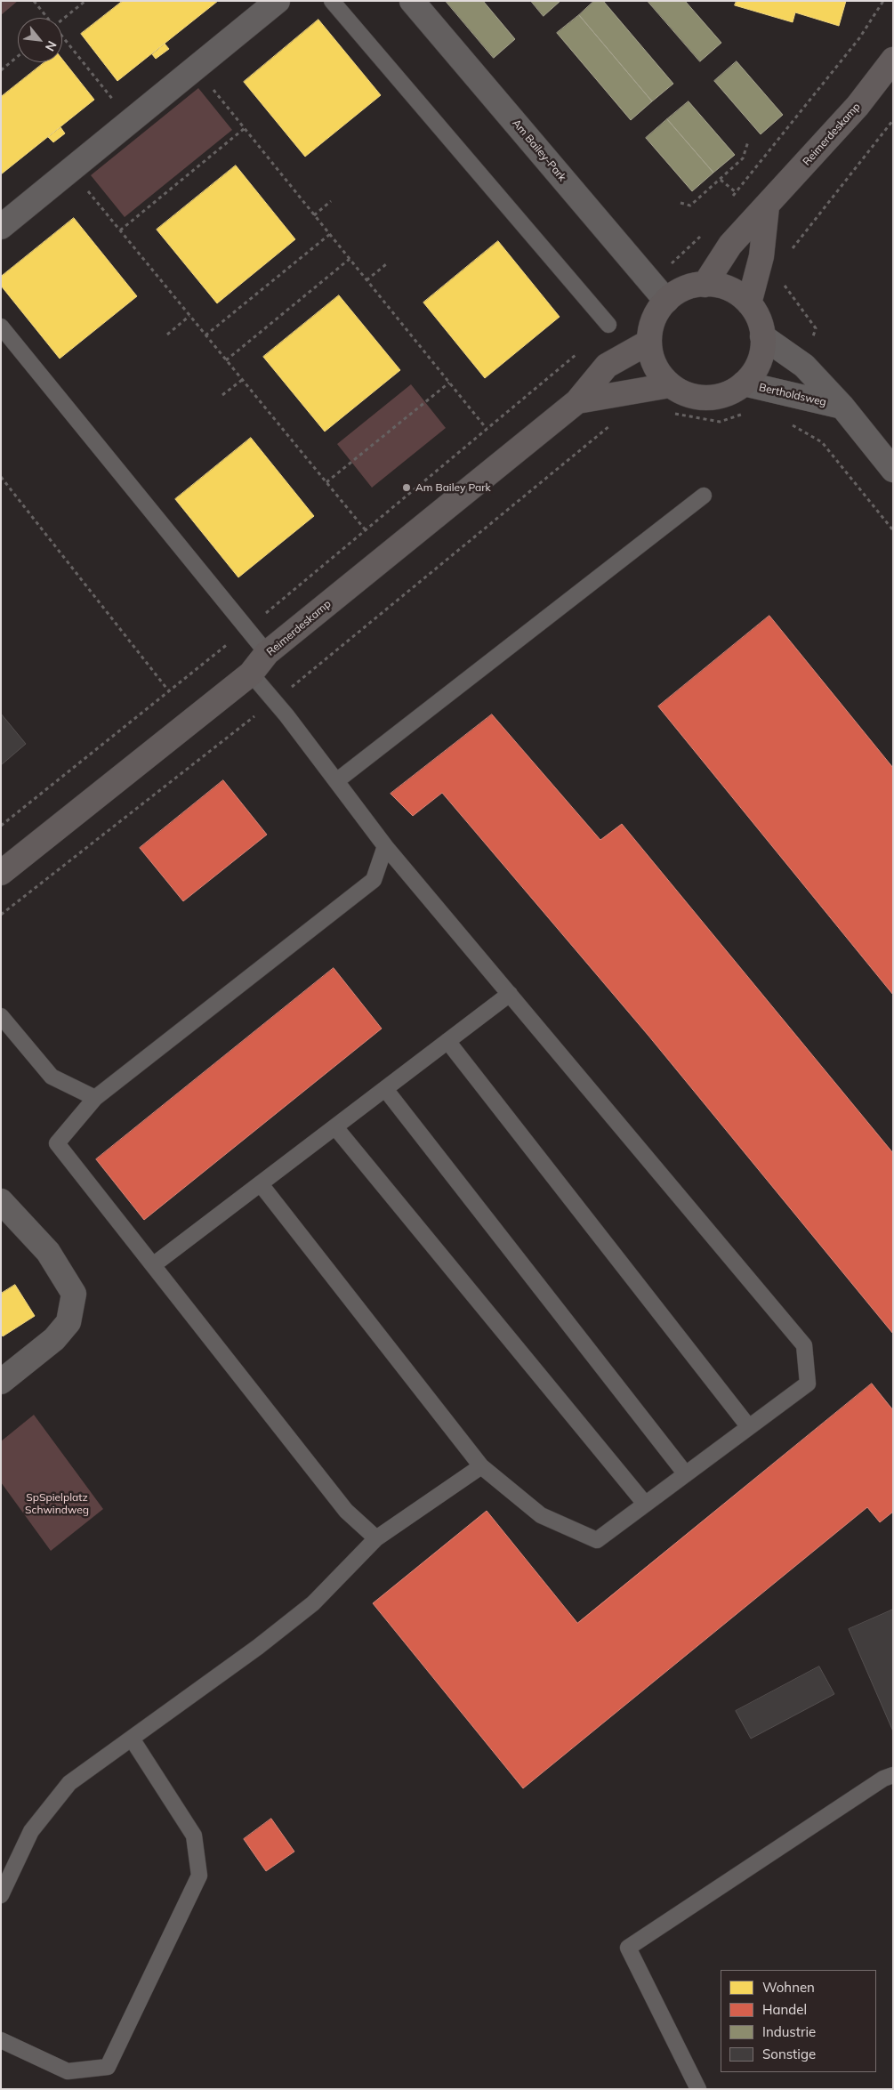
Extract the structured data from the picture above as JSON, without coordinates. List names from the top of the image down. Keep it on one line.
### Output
{"streets":{"main road":["Reimerdeskamp"],"street":["Am Bailey-Park","Bertholdsweg"]},"crossings":[["Reimerdeskamp","Am Bailey-Park"],["Reimerdeskamp","Bertholdsweg"],["Am Bailey-Park","Bertholdsweg"]],"parks":["SpSpielplatz Schwindweg"],"places":["Am Bailey Park"],"legend":["Wohnen","Handel","Industrie","Sonstige"],"north":"bottom right"}
